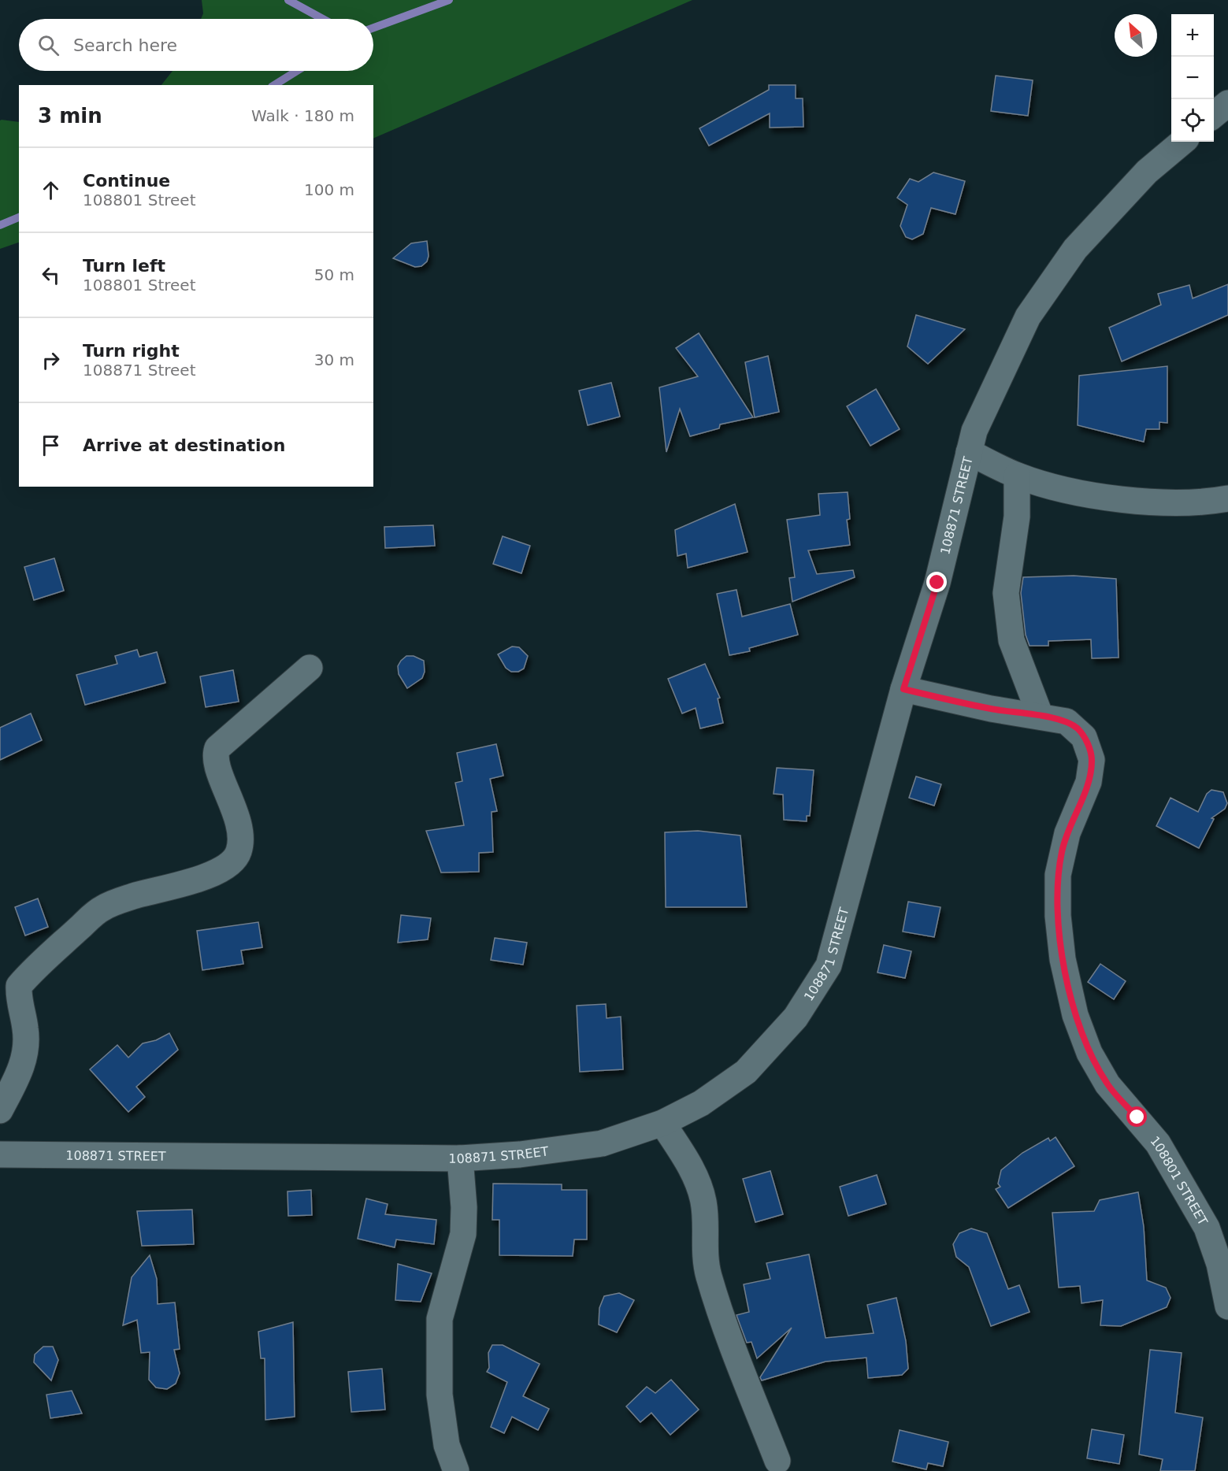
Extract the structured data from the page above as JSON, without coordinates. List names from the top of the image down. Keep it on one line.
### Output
{"streets":{"street":["108871 STREET","108801 STREET"]},"crossings":[["108871 STREET","108801 STREET"]],"north":"top left","page":{"map_buttons":["+","−"],"search":"Search here","heading":["3 min","Walk · 180 m"],"list":[["Continue","108801 Street","100 m"],["Turn left","108801 Street","50 m"],["Turn right","108871 Street","30 m"],"Arrive at destination"]}}
